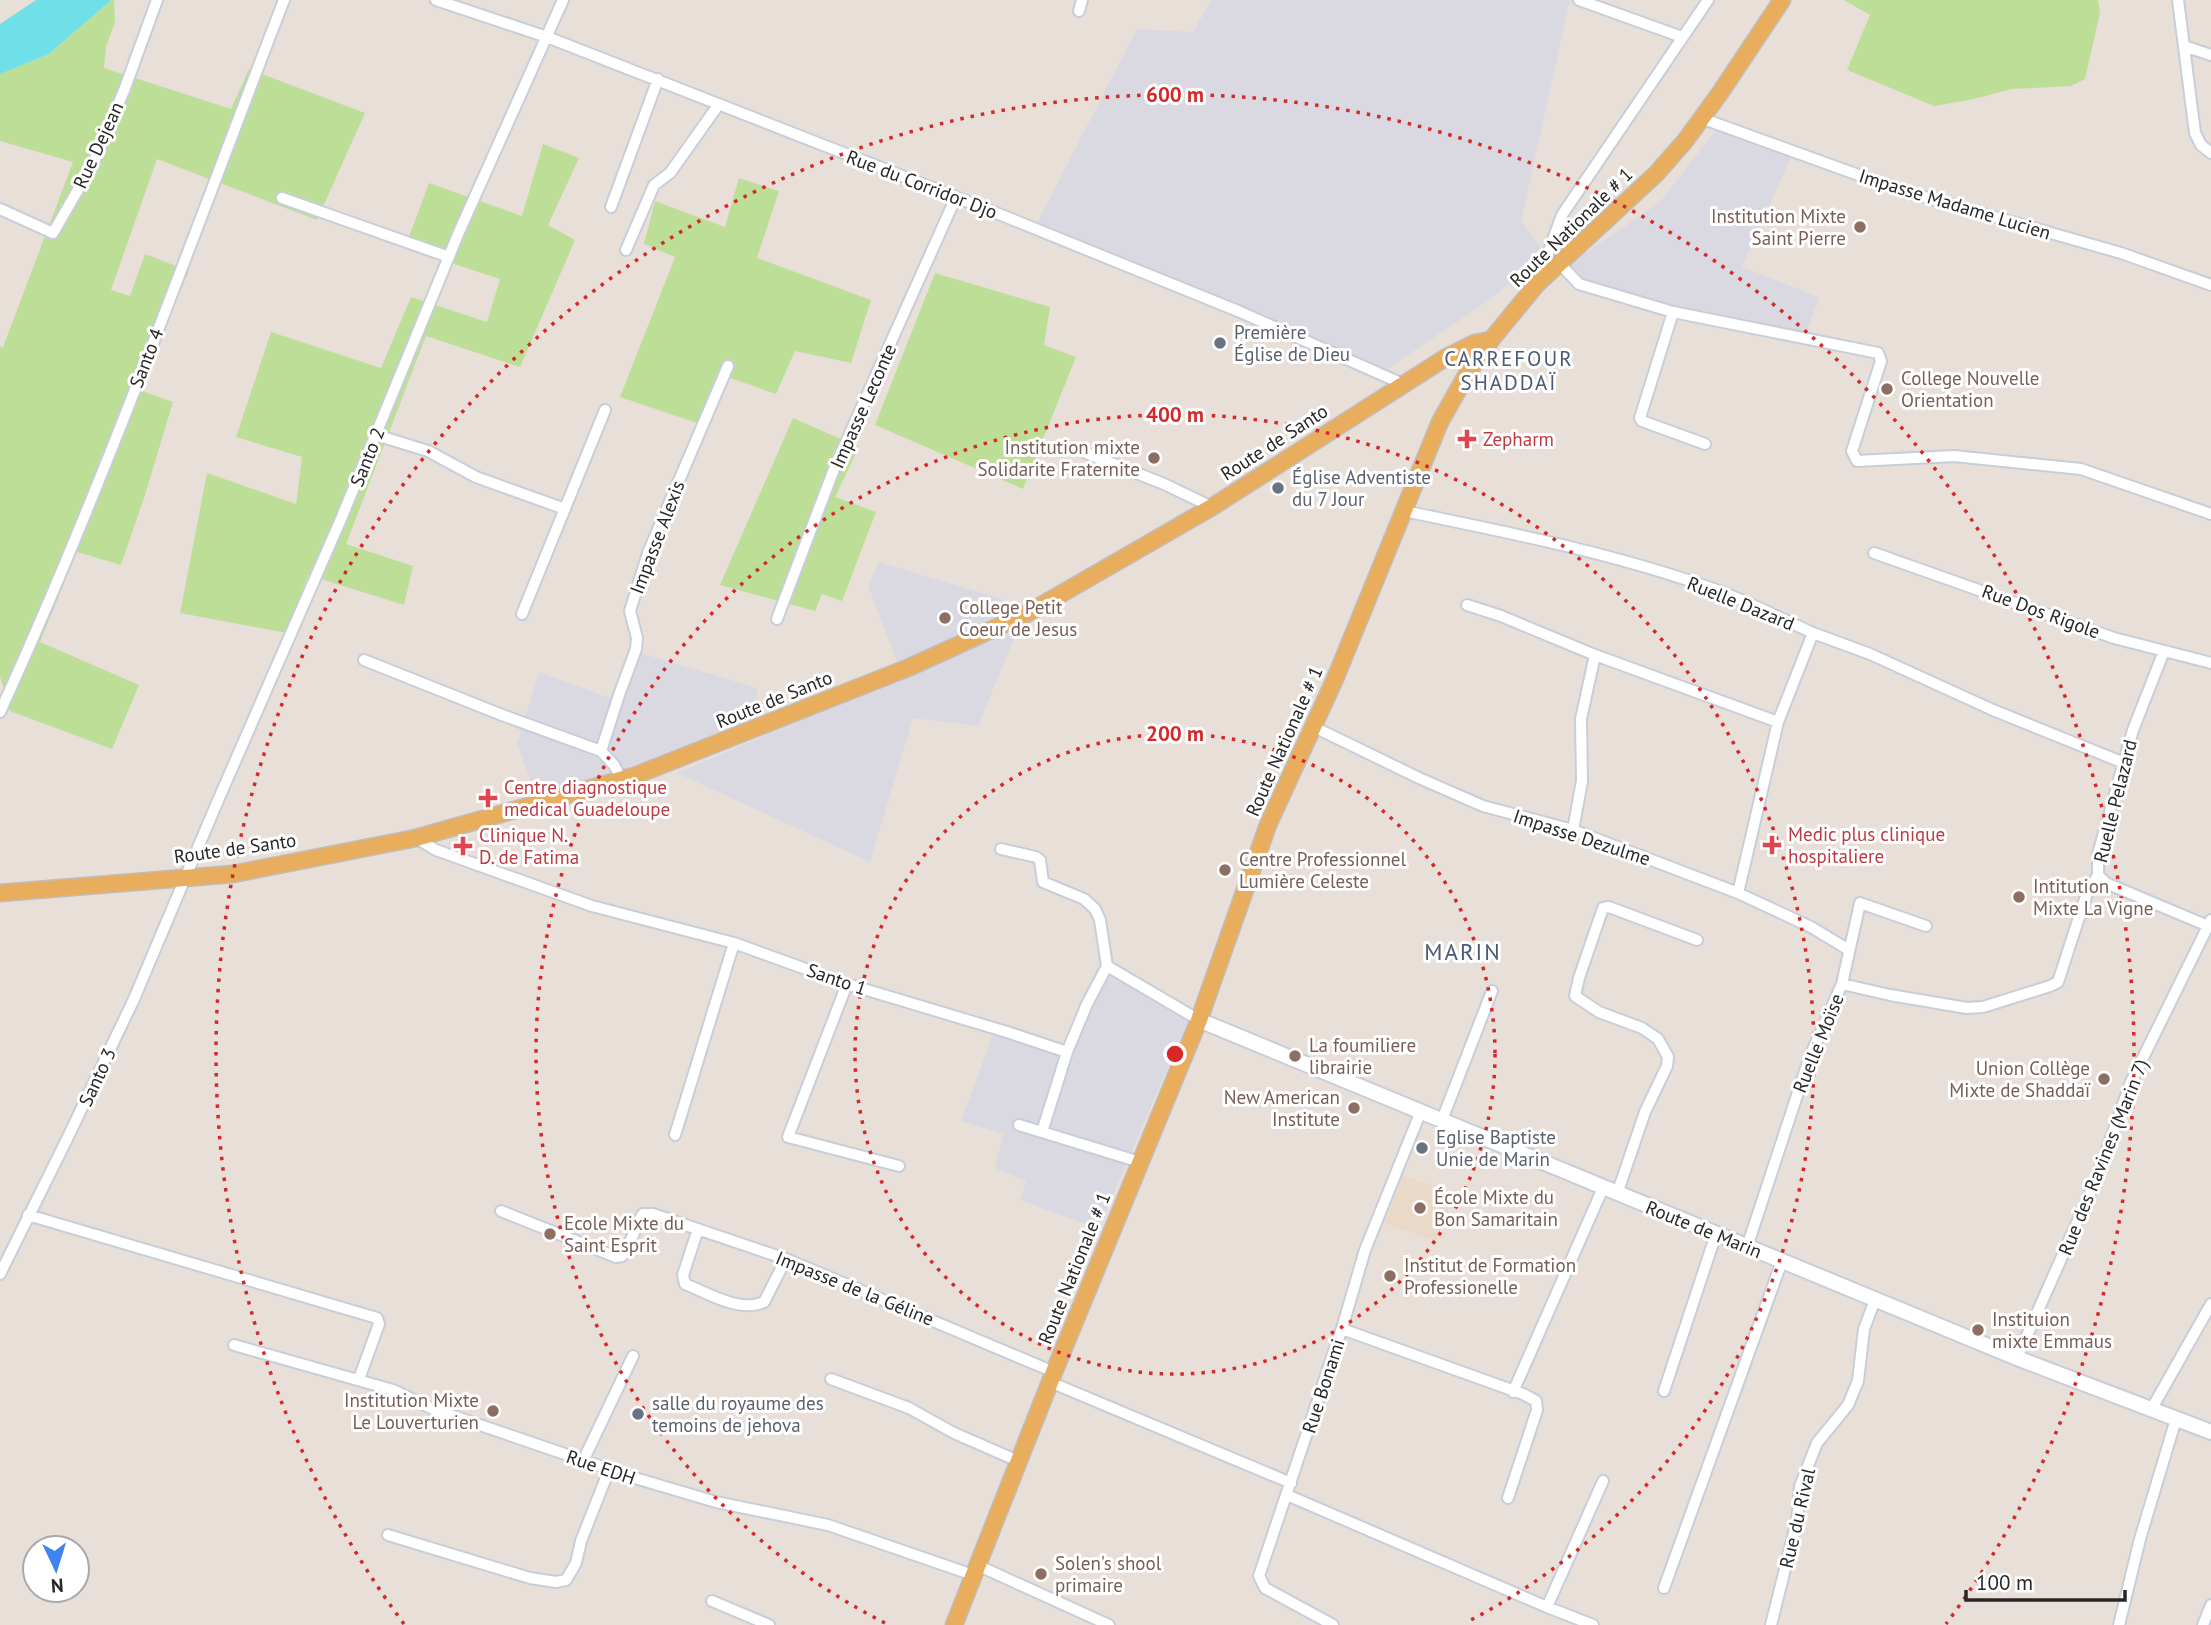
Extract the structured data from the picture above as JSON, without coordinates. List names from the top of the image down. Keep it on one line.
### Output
{"streets":{"main road":["Route Nationale # 1","Route de Santo","Route de Marin"],"street":["Rue Dejean","Rue du Corridor Djo","Impasse Madame Lucien","Santo 4","Impasse Leconte","Santo 2","Impasse Alexis","Ruelle Dazard","Rue Dos Rigole","Ruelle Pelazard","Impasse Dezulme","Santo 1","Ruelle Moïse","Santo 3","Rue des Ravines (Marin 7)","Impasse de la Géline","Rue Bonami","Rue EDH","Rue du Rival"]},"crossings":[["Rue du Corridor Djo","Impasse Leconte"],["Rue du Corridor Djo","Route de Santo"],["Rue du Corridor Djo","Santo 2"],["Impasse Madame Lucien","Route Nationale # 1"],["Route Nationale # 1","Route de Santo"],["Route Nationale # 1","Ruelle Dazard"],["Route Nationale # 1","Impasse Dezulme"],["Route Nationale # 1","Route de Marin"],["Route Nationale # 1","Impasse de la Géline"],["Route Nationale # 1","Rue EDH"],["Route de Santo","Santo 2"],["Route de Santo","Santo 1"],["Route de Santo","Santo 3"],["Santo 2","Santo 3"],["Ruelle Dazard","Impasse Dezulme"],["Rue Dos Rigole","Ruelle Pelazard"],["Ruelle Pelazard","Rue des Ravines (Marin 7)"],["Impasse Dezulme","Ruelle Moïse"],["Ruelle Moïse","Route de Marin"],["Rue des Ravines (Marin 7)","Route de Marin"],["Route de Marin","Rue Bonami"],["Route de Marin","Rue du Rival"],["Impasse de la Géline","Rue Bonami"]],"districts":["CARREFOUR SHADDAÏ","MARIN"],"places":{"other":["Institution Mixte Saint Pierre","Première Église de Dieu","College Nouvelle Orientation","Institution mixte Solidarite Fraternite","Église Adventiste du 7 Jour","College Petit Coeur de Jesus","Centre Professionnel Lumière Celeste","Intitution Mixte La Vigne","La foumiliere librairie","Union Collège Mixte de Shaddaï","New American Institute","Eglise Baptiste Unie de Marin","École Mixte du Bon Samaritain","Ecole Mixte du Saint Esprit","Institut de Formation Professionelle","Instituion mixte Emmaus","Institution Mixte Le Louverturien","salle du royaume des temoins de jehova","Solen's shool primaire"],"health":["Zepharm","Centre diagnostique medical Guadeloupe","Medic plus clinique hospitaliere","Clinique N. D. de Fatima"]},"scale_bar":"100 m","north":"bottom","rings":["600 m","400 m","200 m"]}
